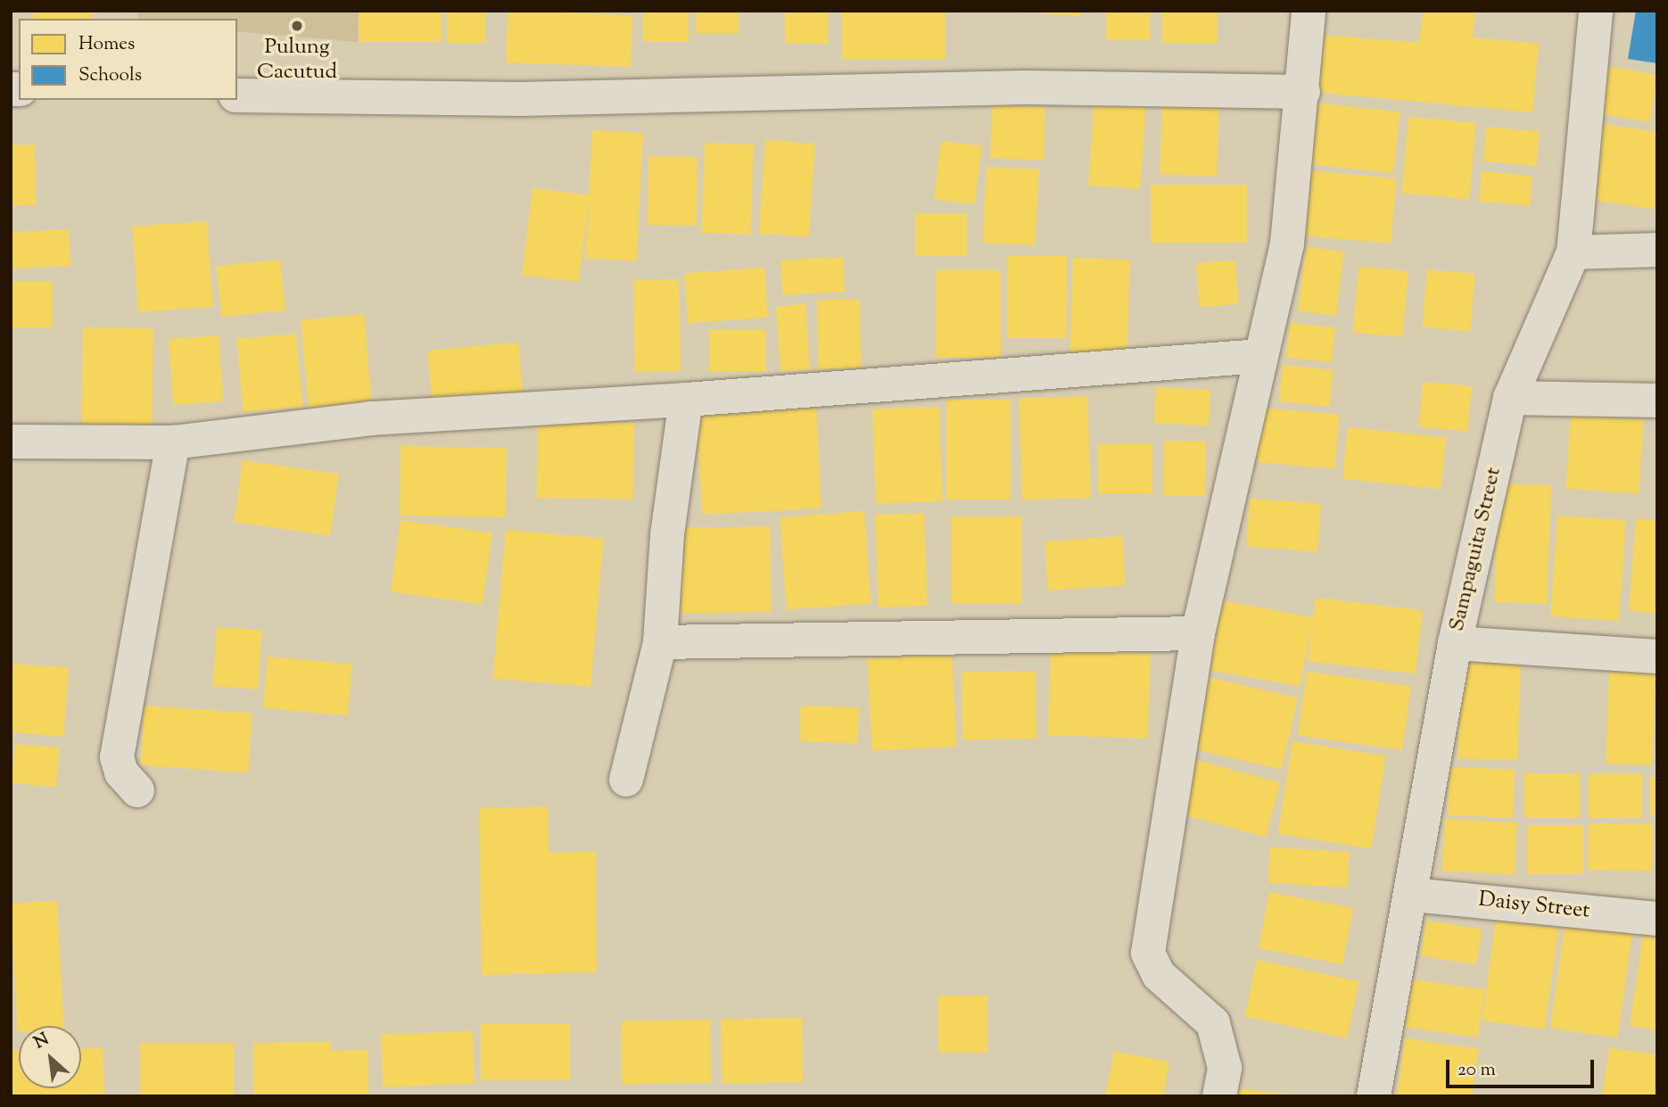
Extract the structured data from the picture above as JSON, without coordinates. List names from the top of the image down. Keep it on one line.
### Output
{"streets":{"street":["Sampaguita Street","Daisy Street"]},"crossings":[["Sampaguita Street","Daisy Street"]],"places":["Pulung Cacutud"],"legend":["Homes","Schools"],"scale_bar":"20 m","north":"top left"}
